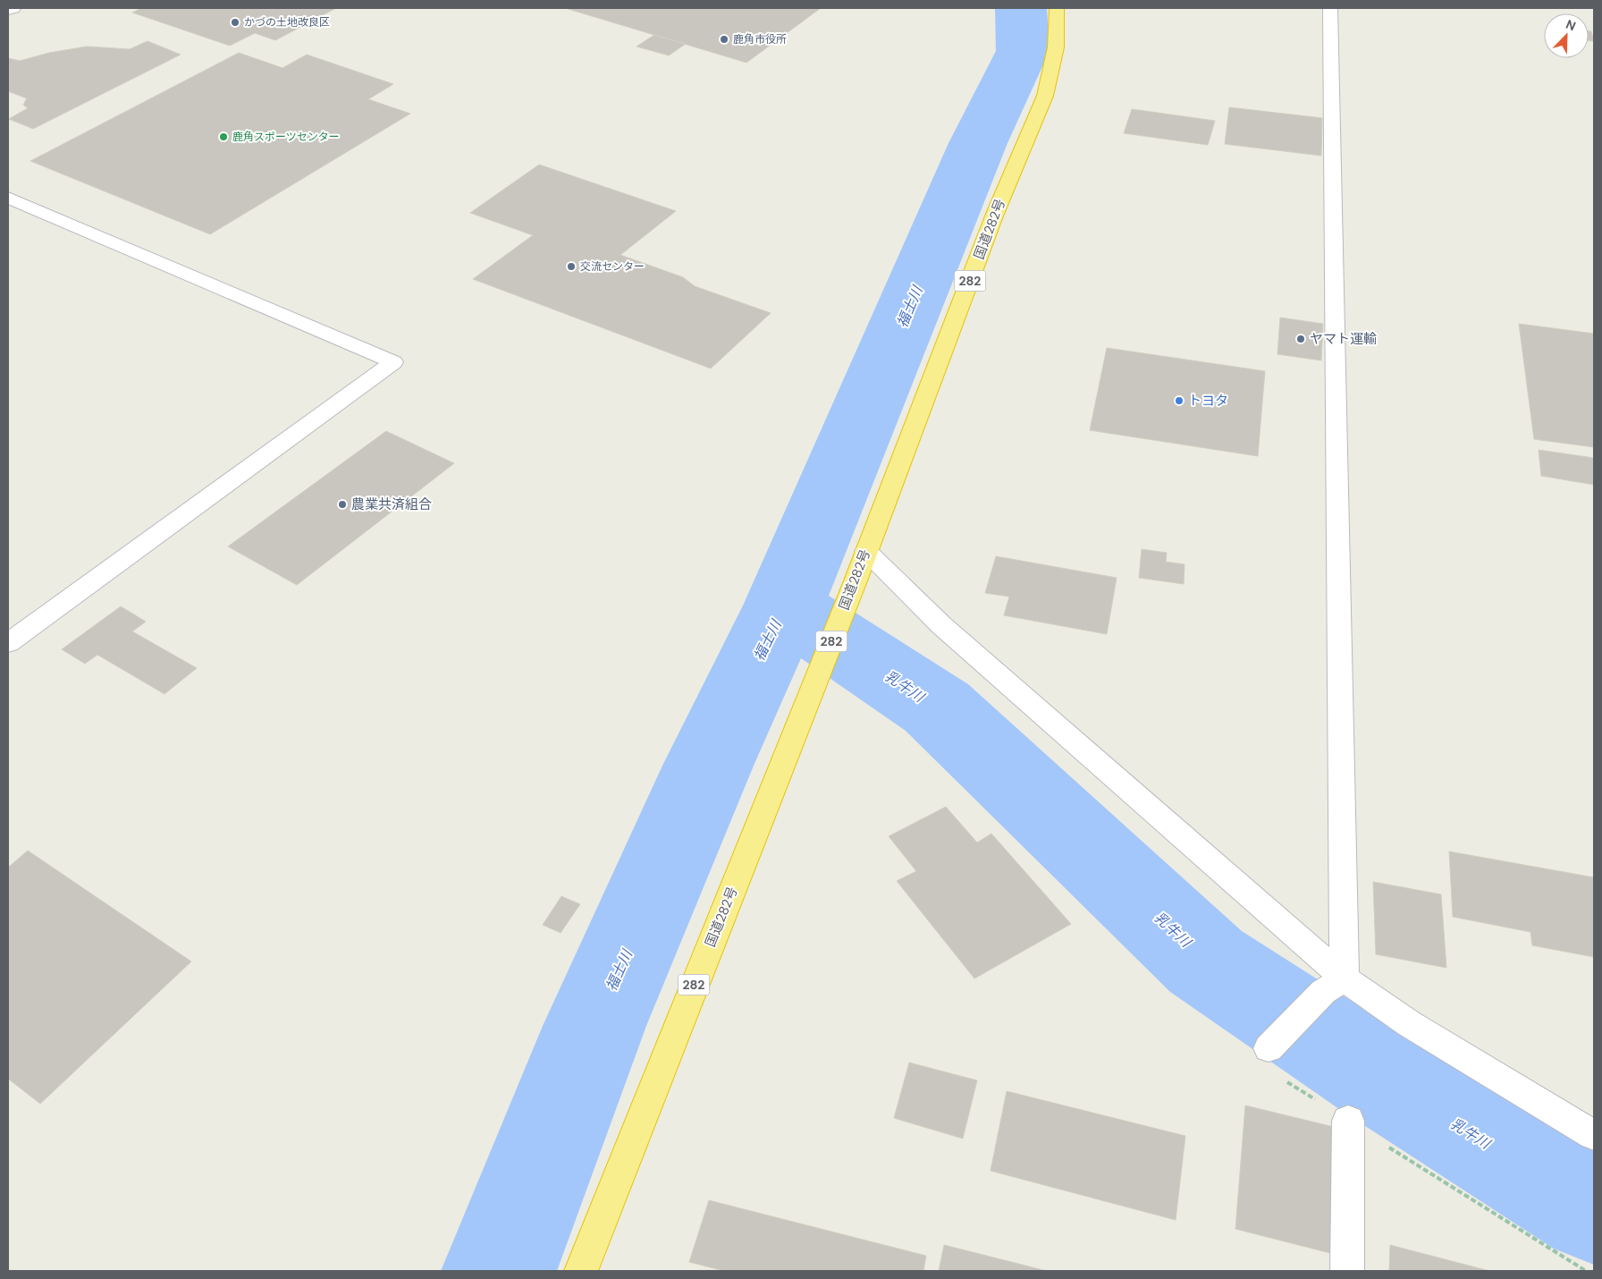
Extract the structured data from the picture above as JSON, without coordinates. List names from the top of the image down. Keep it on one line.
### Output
{"streets":{"highway":["国道282号","282"]},"water":["福士川","乳牛川"],"places":["かづの土地改良区","鹿角市役所","鹿角スポーツセンター","交流センター","ヤマト運輸","トヨタ","農業共済組合"],"north":"top right"}
